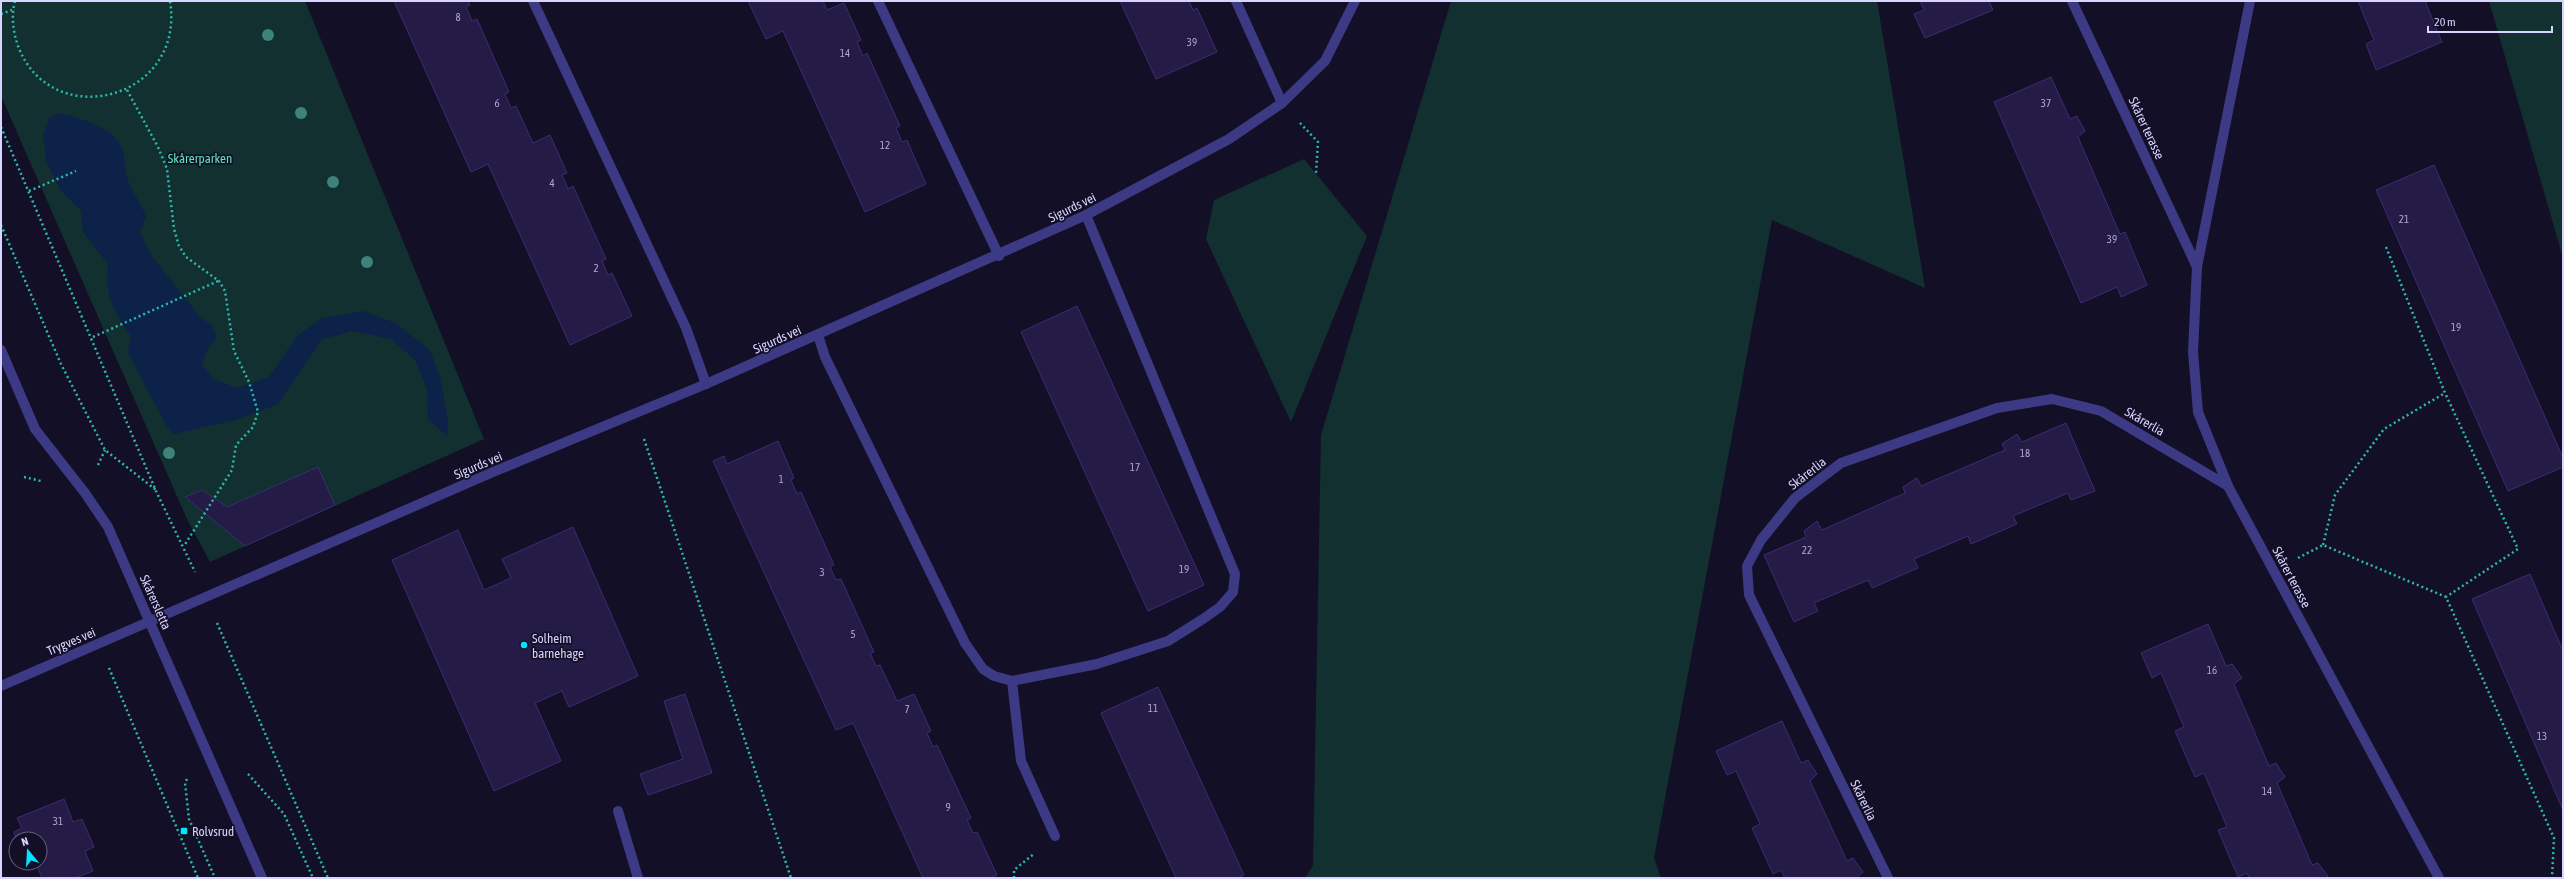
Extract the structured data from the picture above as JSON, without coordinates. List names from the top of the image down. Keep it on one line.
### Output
{"streets":{"street":["Skårer terasse","Sigurds vei","Skårerlia","Skårersletta","Trygves vei"]},"crossings":[["Skårer terasse","Skårerlia"],["Sigurds vei","Skårersletta"],["Sigurds vei","Trygves vei"],["Skårersletta","Trygves vei"]],"parks":["Skårerparken"],"places":{"other":["Solheim barnehage"],"transit":["Rolvsrud"]},"house_numbers":["8","39","14","6","37","12","4","21","39","2","19","18","17","1","22","19","3","5","16","11","7","13","14","9","31"],"scale_bar":"20 m","north":"top"}
